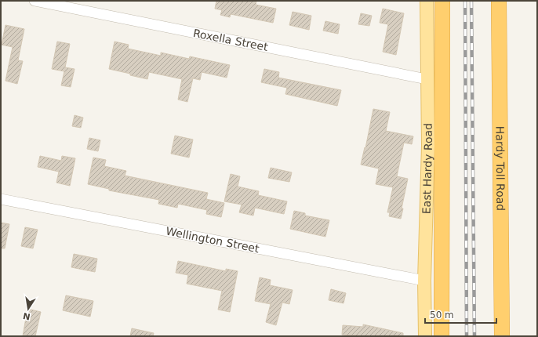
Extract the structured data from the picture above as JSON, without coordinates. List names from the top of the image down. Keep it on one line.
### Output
{"streets":{"highway":["Hardy Toll Road"],"main road":["East Hardy Road"],"street":["Roxella Street","Wellington Street"]},"crossings":[["Roxella Street","East Hardy Road"],["East Hardy Road","Wellington Street"]],"scale_bar":"50 m","north":"bottom"}
